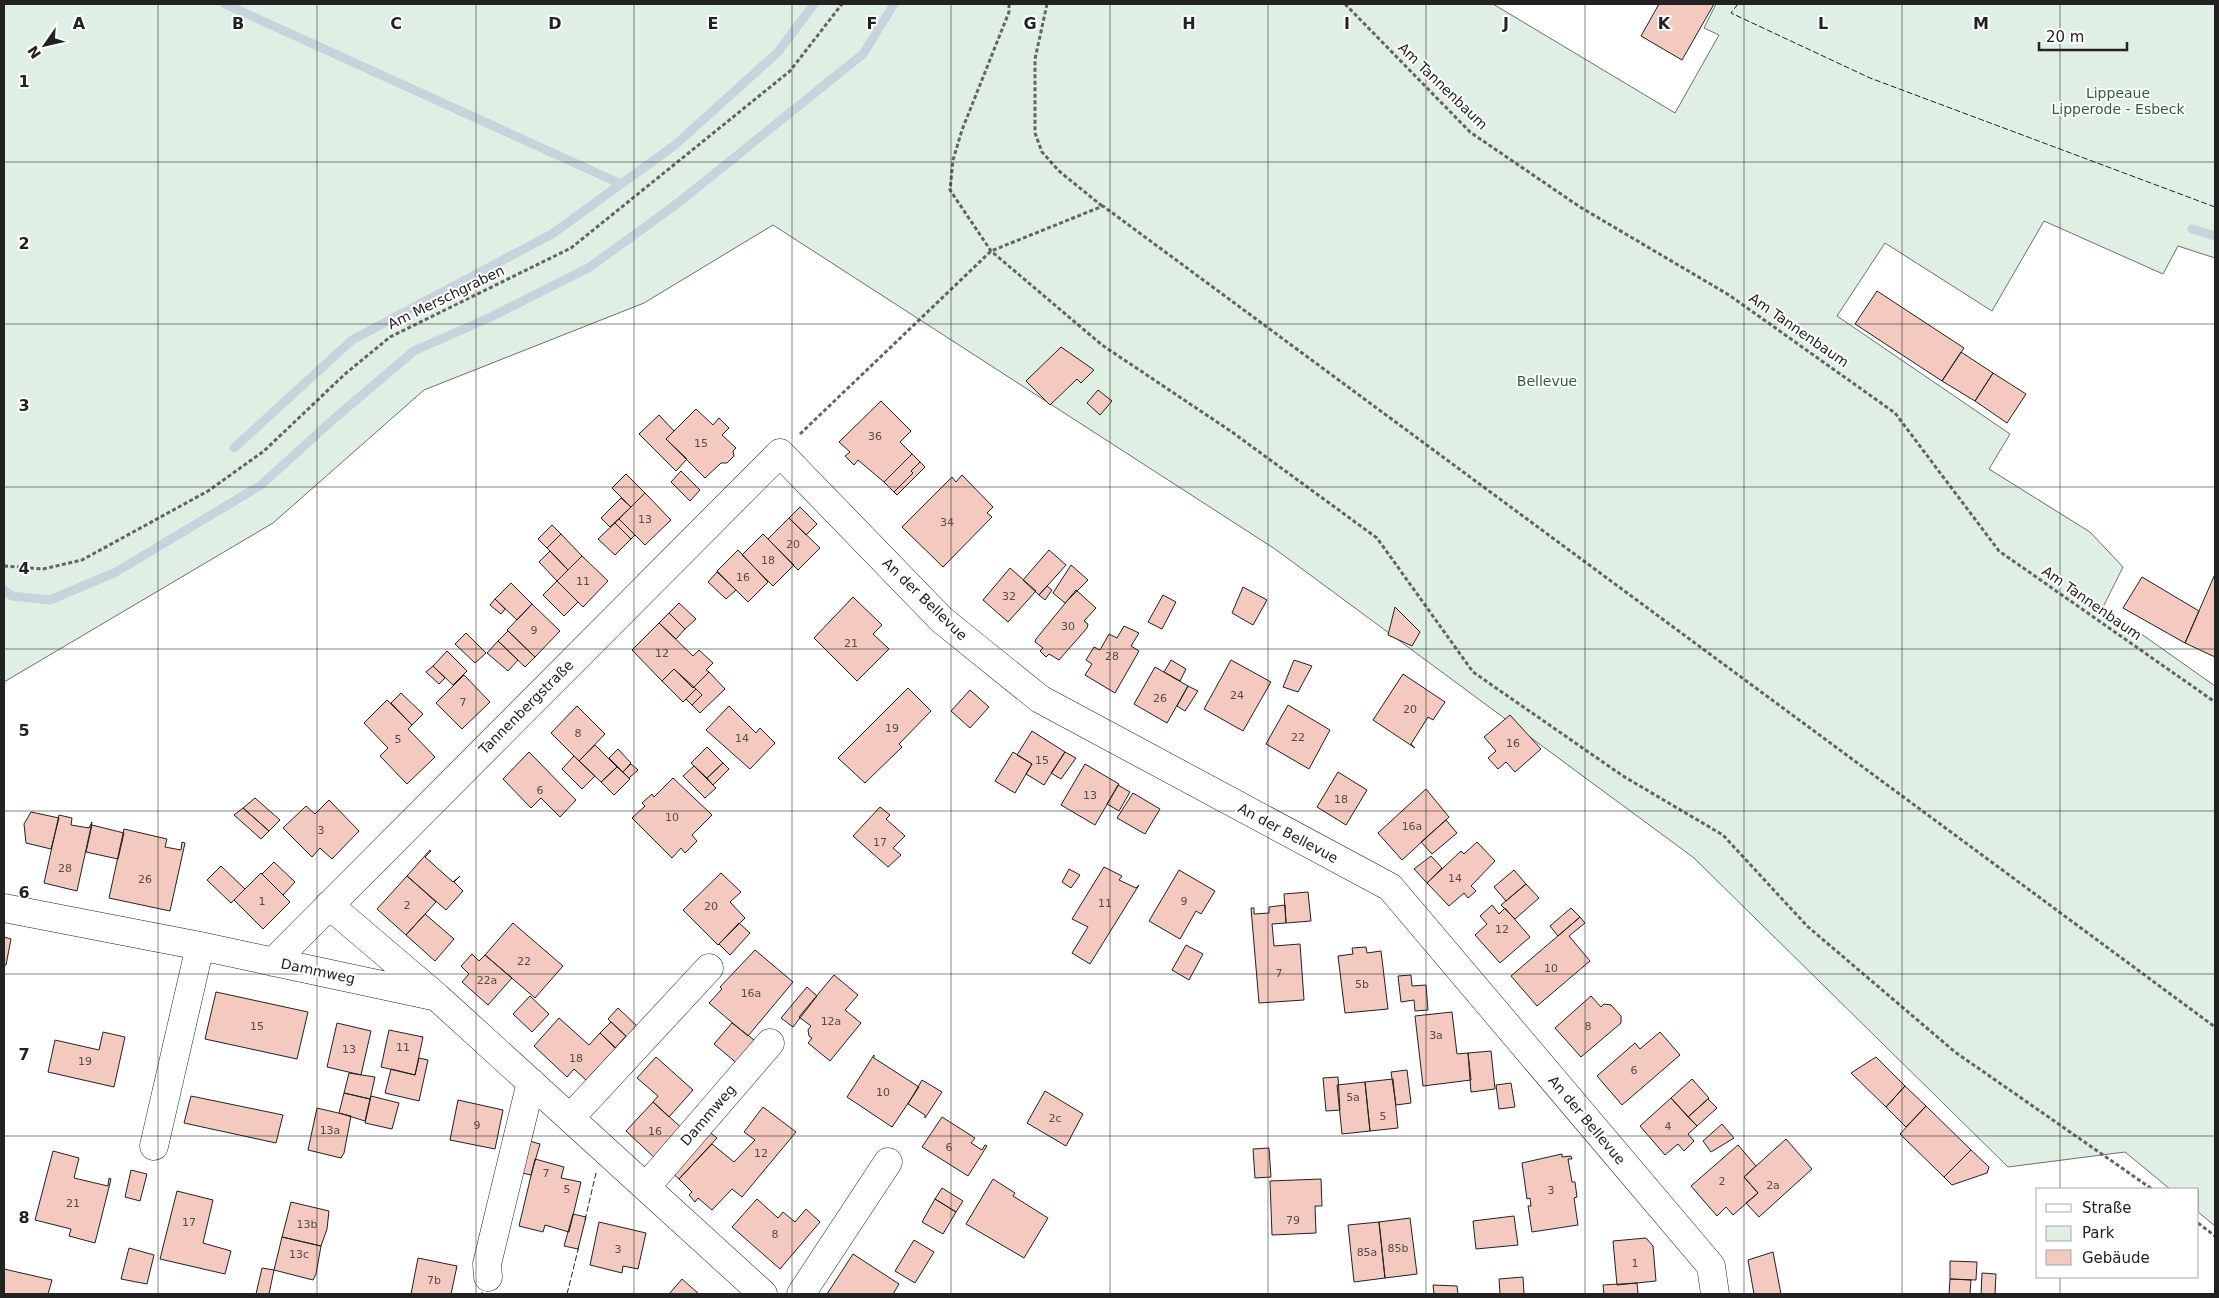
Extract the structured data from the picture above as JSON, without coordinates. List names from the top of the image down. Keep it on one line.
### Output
{"streets":{"street":["An der Bellevue","Tannenbergstraße","Dammweg"],"path":["Am Tannenbaum","Am Merschgraben"]},"crossings":[["An der Bellevue","Tannenbergstraße"],["Tannenbergstraße","Dammweg"]],"parks":["Lippeaue Lipperode - Esbeck","Bellevue"],"house_numbers":["36","15","13","34","20","18","16","11","32","30","9","21","12","28","24","26","7","20","19","8","22","14","5","16","15","6","13","18","10","16a","3","17","28","14","26","1","9","11","2","20","12","22","10","7","22a","5b","16a","12a","15","8","3a","11","13","18","19","6","10","5a","5","2c","9","4","13a","16","6","12","7","2","2a","5","3","21","79","17","13b","8","85b","3","85a","13c","1","7b"],"legend":["Straße","Park","Gebäude"],"scale_bar":"20 m","north":"bottom left","grid":{"columns":["A","B","C","D","E","F","G","H","I","J","K","L","M"],"rows":["1","2","3","4","5","6","7","8"]}}
